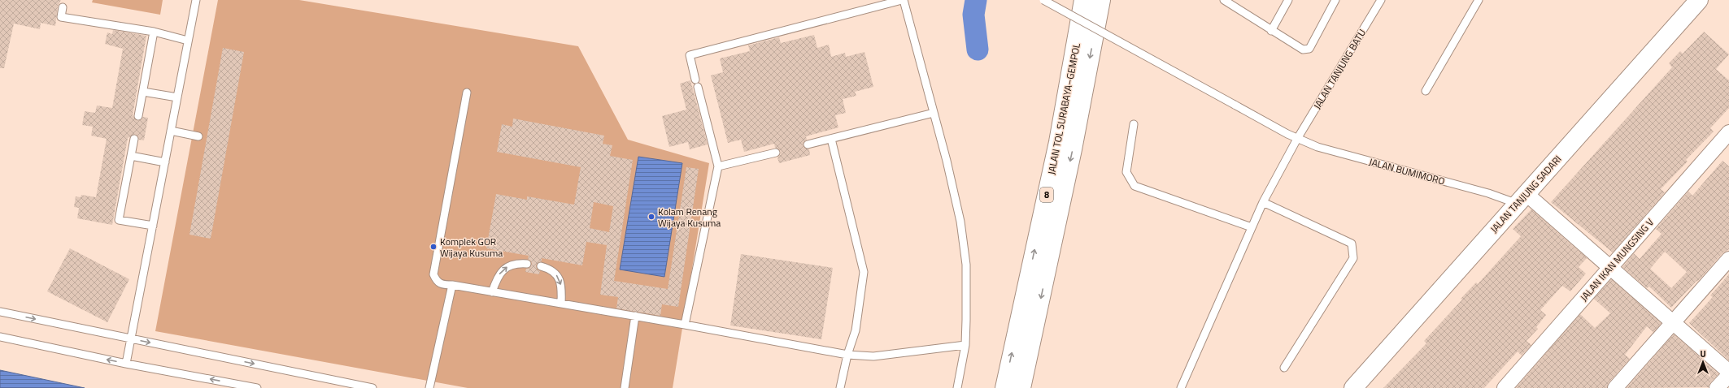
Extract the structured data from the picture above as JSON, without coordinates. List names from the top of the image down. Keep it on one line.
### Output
{"streets":{"main road":["JALAN TOL SURABAYA–GEMPOL","JALAN TANJUNG SADARI","8"],"street":["JALAN IKAN MUNGSING V"],"lane":["JALAN TANJUNG BATU","JALAN BUMIMORO"]},"crossings":[["JALAN TANJUNG BATU","JALAN BUMIMORO"],["JALAN BUMIMORO","JALAN TANJUNG SADARI"]],"places":["Kolam Renang Wijaya Kusuma","Komplek GOR Wijaya Kusuma"],"north":"top"}
